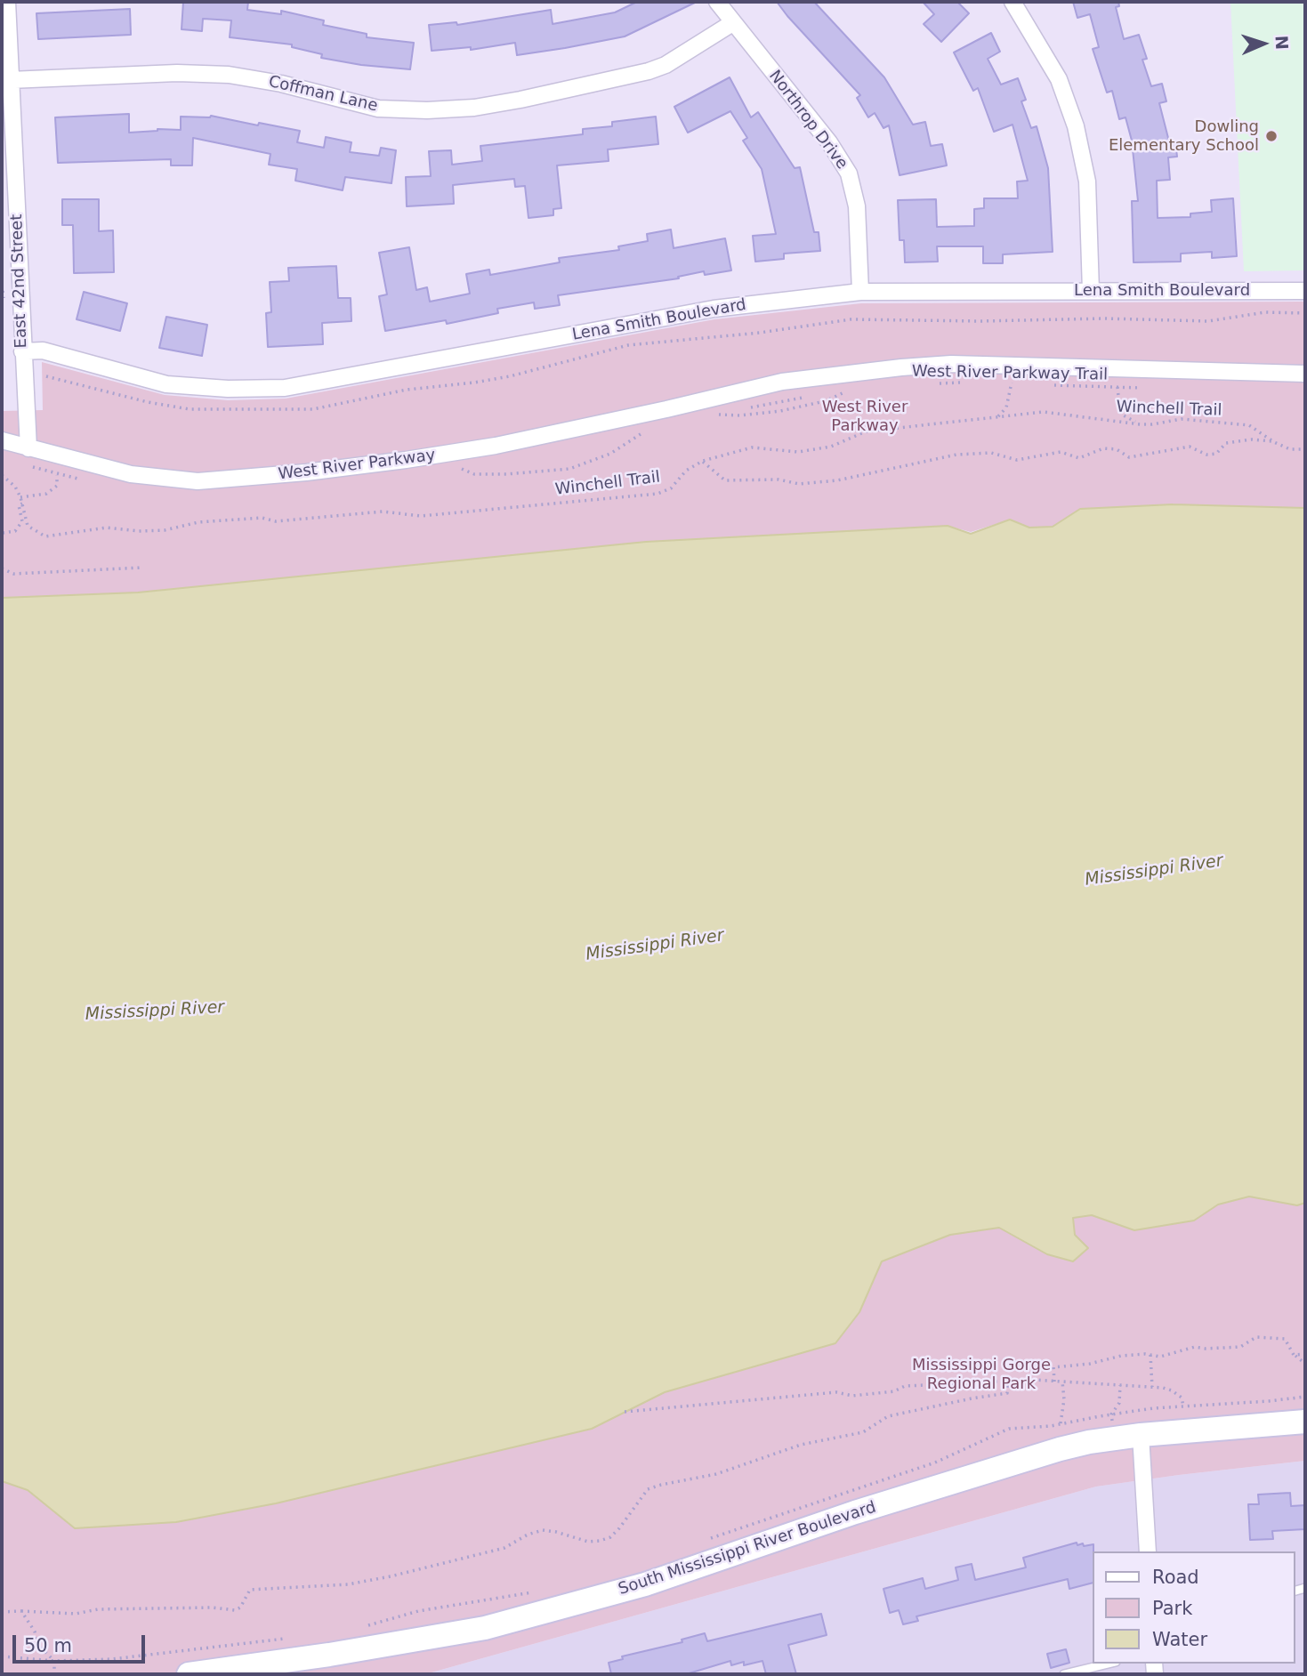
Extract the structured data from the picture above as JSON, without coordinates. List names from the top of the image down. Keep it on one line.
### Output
{"streets":{"street":["Coffman Lane","Northrop Drive","East 42nd Street","Lena Smith Boulevard","West River Parkway","South Mississippi River Boulevard"],"path":["West River Parkway Trail","Winchell Trail"]},"crossings":[["Coffman Lane","Northrop Drive"],["Coffman Lane","East 42nd Street"],["Northrop Drive","Lena Smith Boulevard"],["East 42nd Street","Lena Smith Boulevard"],["East 42nd Street","West River Parkway"],["West River Parkway Trail","Winchell Trail"]],"water":["Mississippi River"],"parks":["West River Parkway","Mississippi Gorge Regional Park"],"places":["Dowling Elementary School"],"legend":["Road","Park","Water"],"scale_bar":"50 m","north":"right"}
